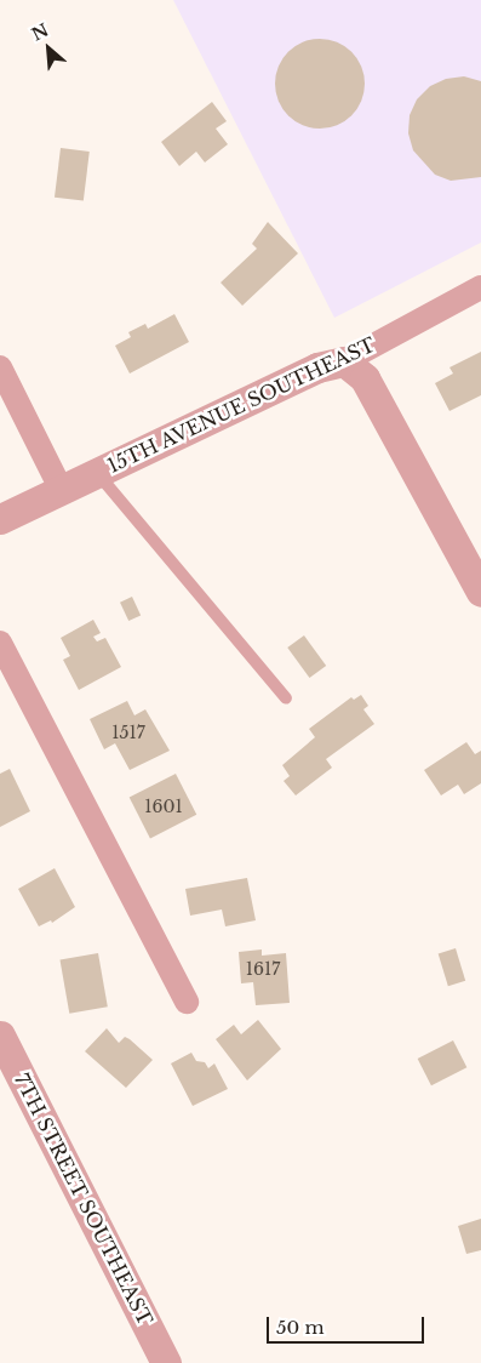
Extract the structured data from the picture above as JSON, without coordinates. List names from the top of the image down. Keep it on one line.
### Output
{"streets":{"street":["15TH AVENUE SOUTHEAST","7TH STREET SOUTHEAST"]},"house_numbers":["1517","1601","1617"],"scale_bar":"50 m","north":"top left"}
